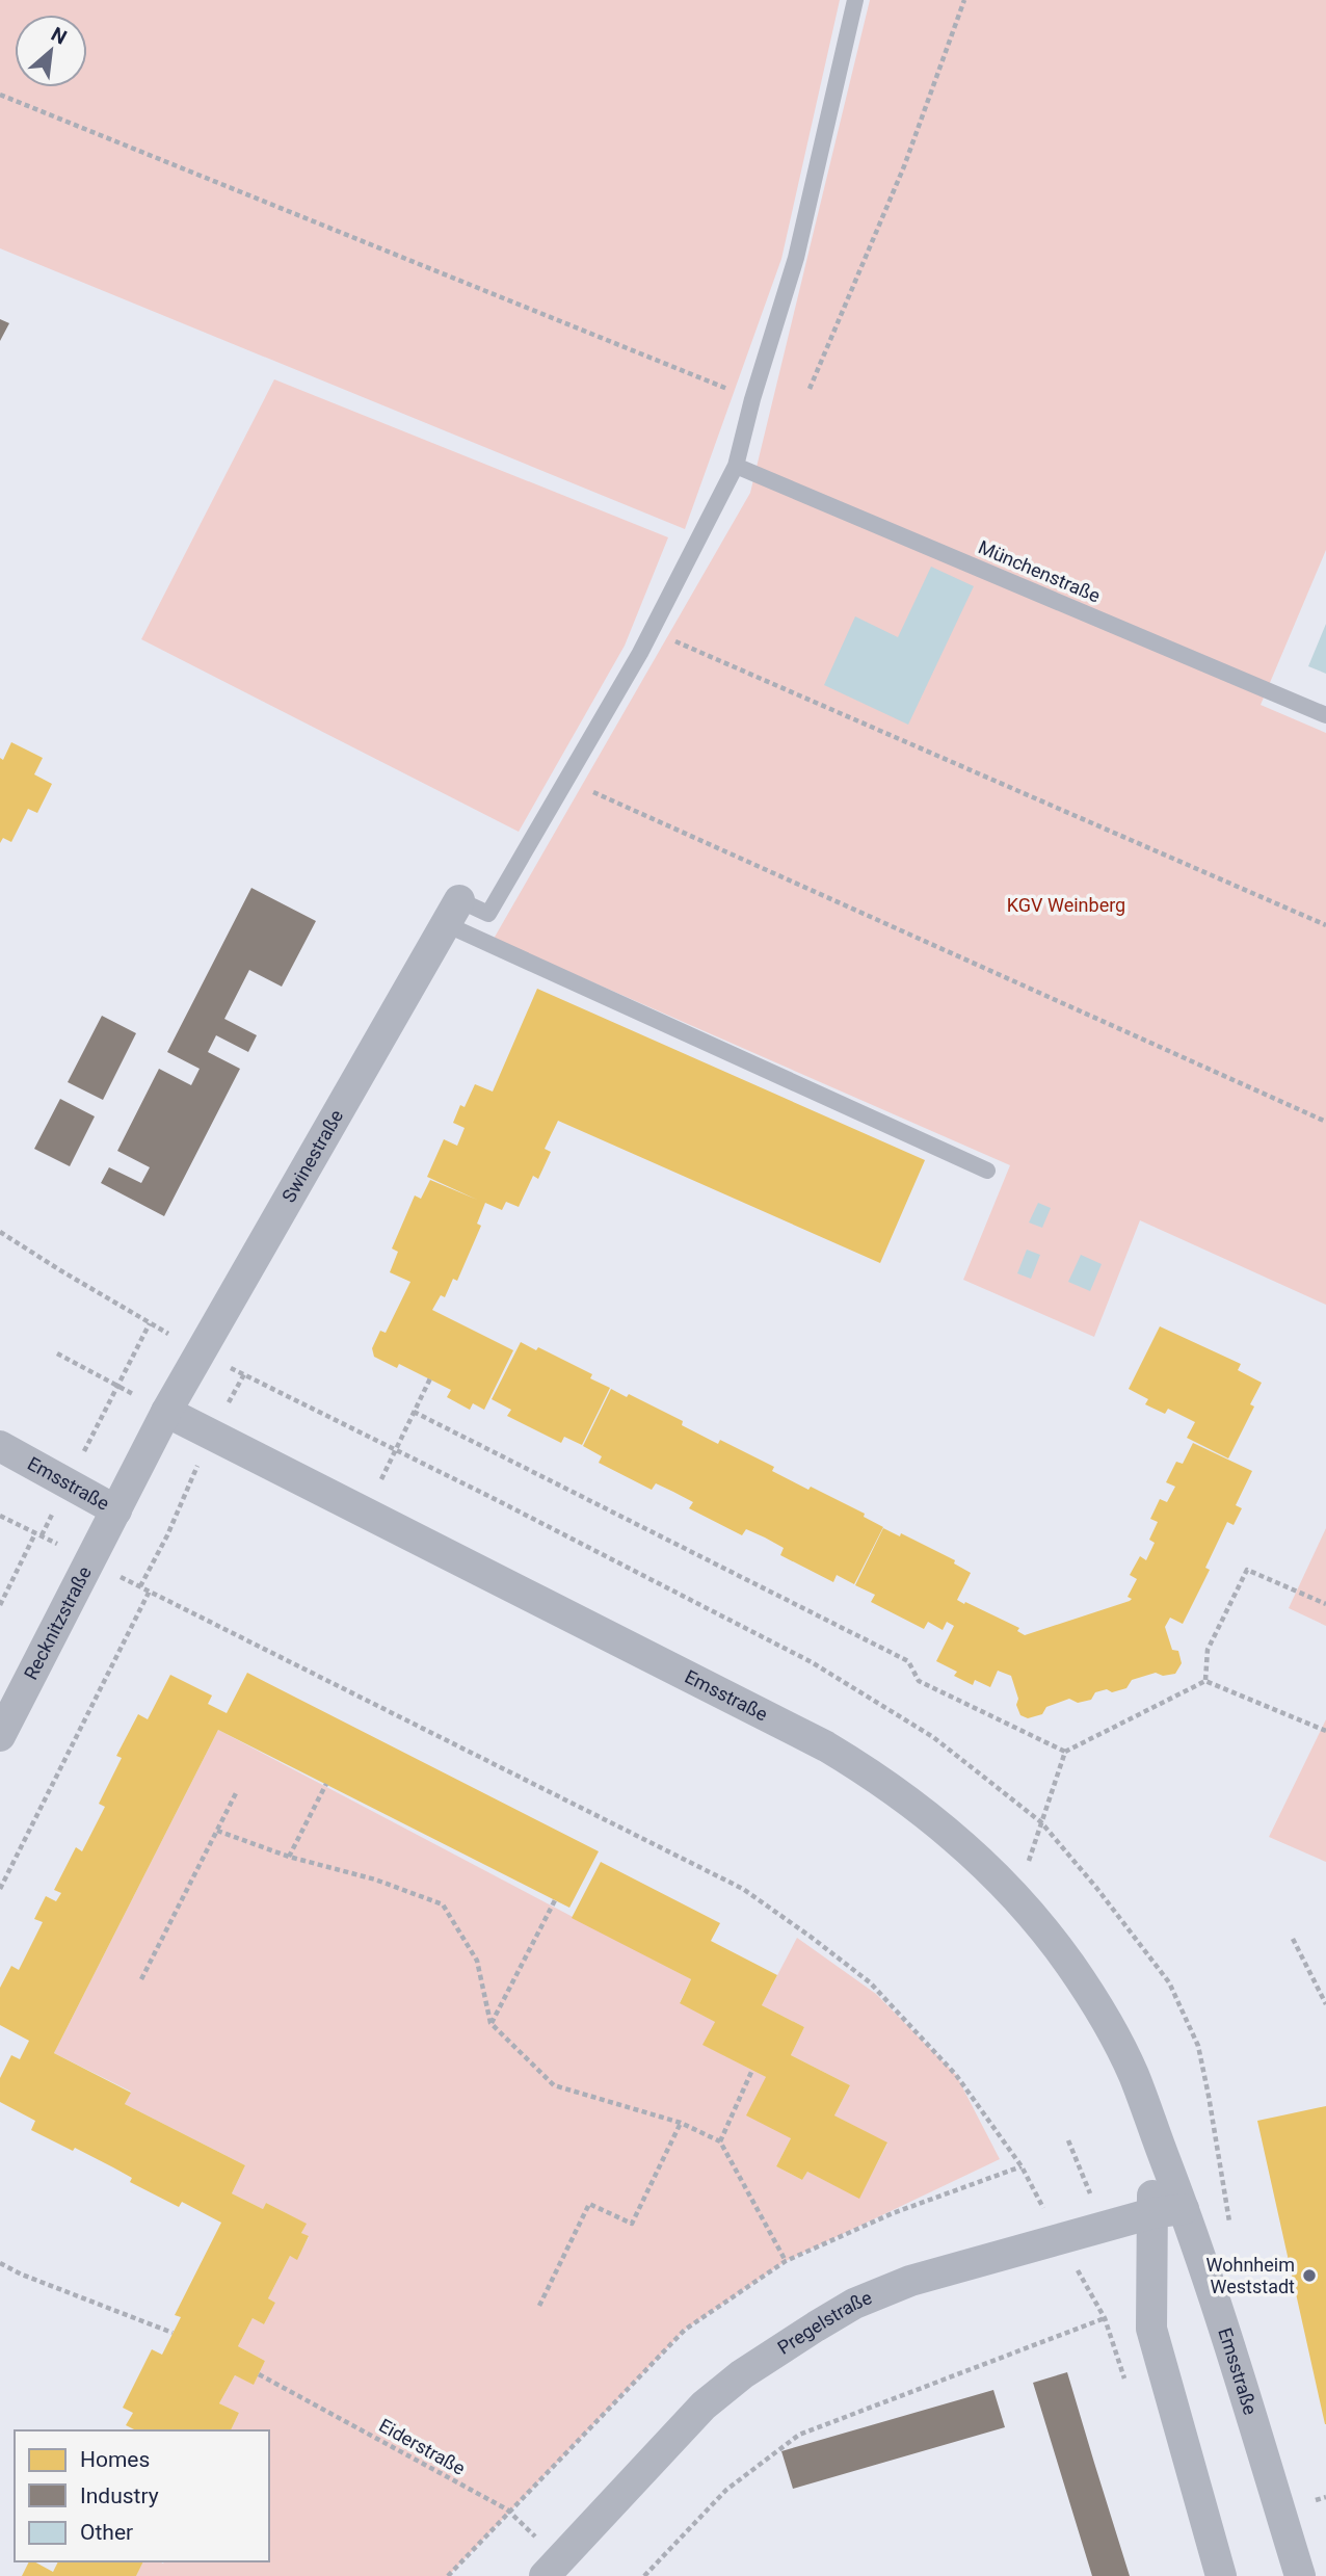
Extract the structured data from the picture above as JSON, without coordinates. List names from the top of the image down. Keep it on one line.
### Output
{"streets":{"street":["Swinestraße","Emsstraße","Recknitzstraße","Pregelstraße"],"lane":["Münchenstraße"],"path":["Eiderstraße"]},"crossings":[["Swinestraße","Emsstraße"],["Emsstraße","Recknitzstraße"],["Emsstraße","Pregelstraße"],["Pregelstraße","Eiderstraße"]],"parks":["KGV Weinberg"],"places":["Wohnheim Weststadt"],"legend":["Homes","Industry","Other"],"north":"top right"}
